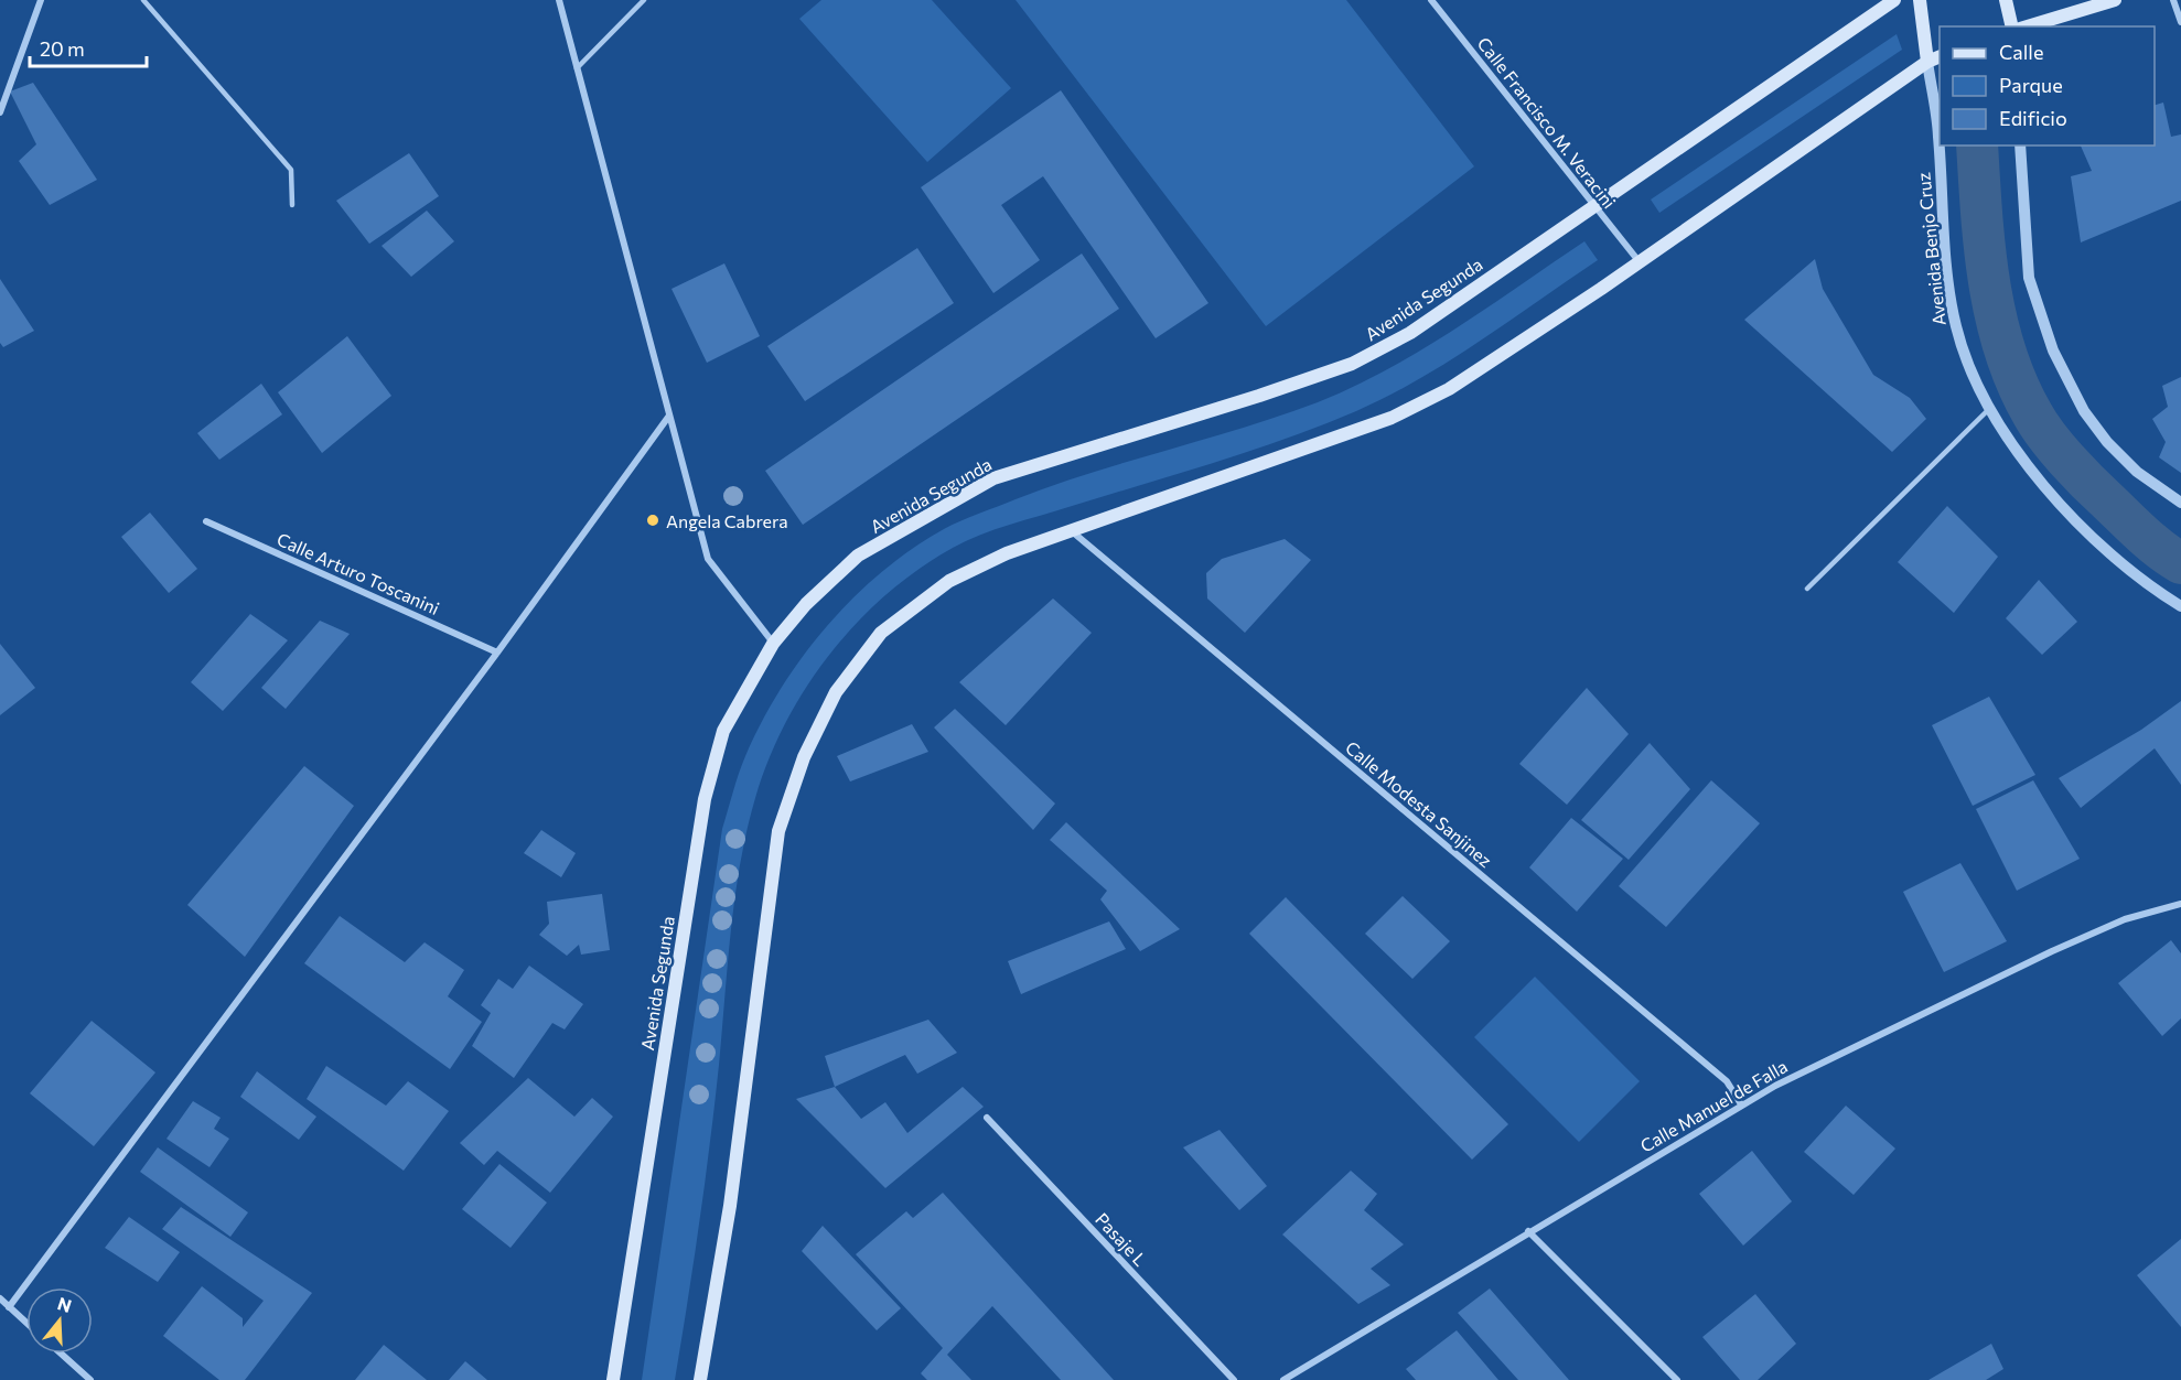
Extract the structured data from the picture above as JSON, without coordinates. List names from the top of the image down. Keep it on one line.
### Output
{"streets":{"main road":["Avenida Benjo Cruz","Avenida Segunda"],"street":["Calle Francisco M. Veracini","Calle Arturo Toscanini","Calle Modesta Sanjinez","Calle Manuel de Falla","Pasaje L"]},"crossings":[["Calle Francisco M. Veracini","Avenida Segunda"],["Calle Modesta Sanjinez","Calle Manuel de Falla"]],"places":["Angela Cabrera"],"legend":["Calle","Parque","Edificio"],"scale_bar":"20 m","north":"top"}
